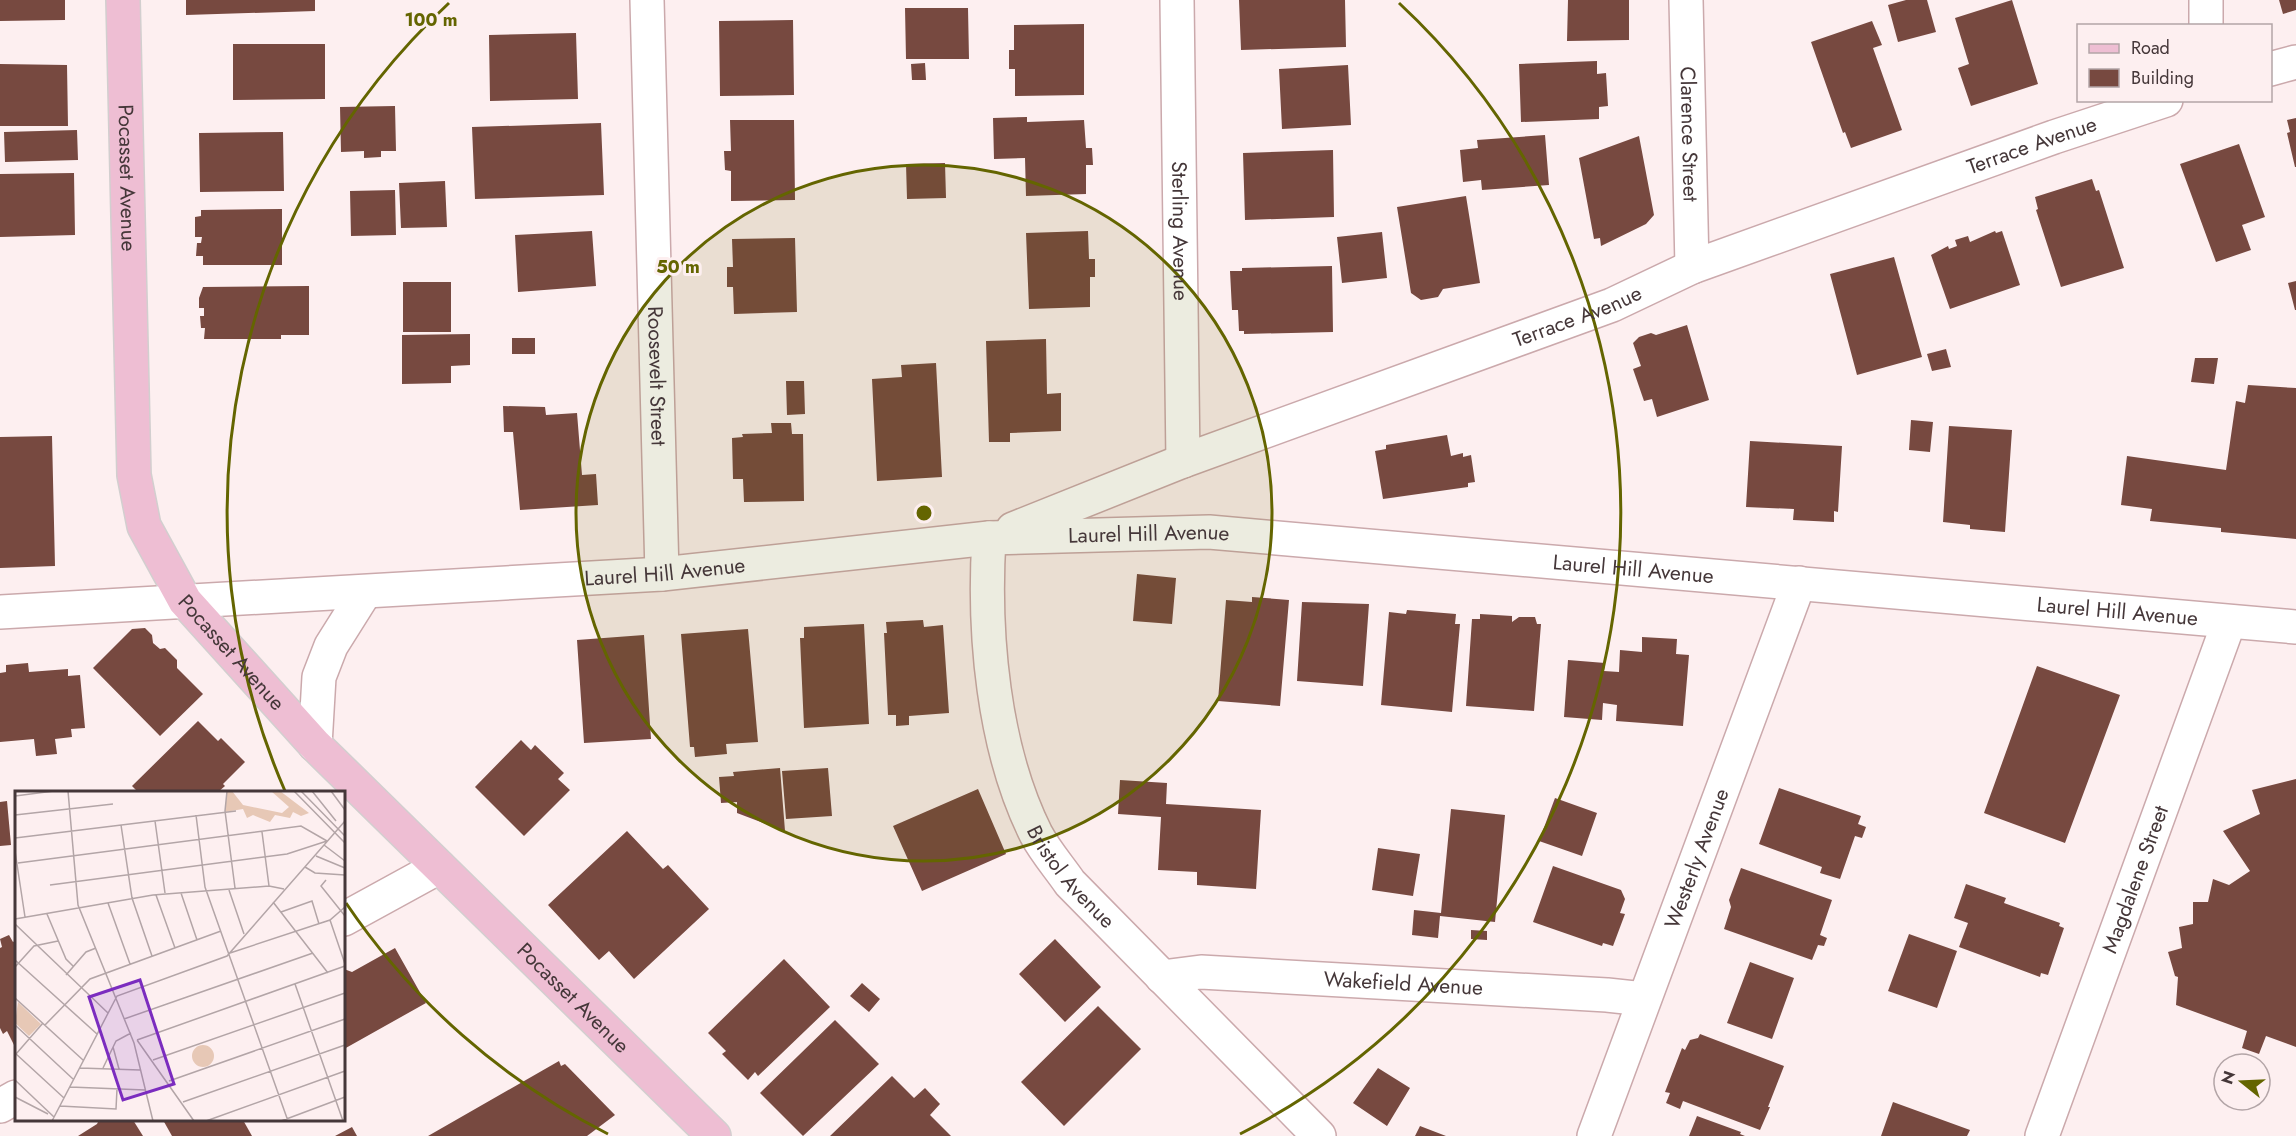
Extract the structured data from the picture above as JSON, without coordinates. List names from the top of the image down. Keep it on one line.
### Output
{"streets":{"main road":["Pocasset Avenue"],"street":["Clarence Street","Terrace Avenue","Sterling Avenue","Roosevelt Street","Laurel Hill Avenue","Westerly Avenue","Bristol Avenue","Magdalene Street","Wakefield Avenue"]},"crossings":[["Clarence Street","Terrace Avenue"],["Terrace Avenue","Sterling Avenue"],["Terrace Avenue","Laurel Hill Avenue"],["Terrace Avenue","Bristol Avenue"],["Pocasset Avenue","Laurel Hill Avenue"],["Roosevelt Street","Laurel Hill Avenue"],["Laurel Hill Avenue","Westerly Avenue"],["Laurel Hill Avenue","Bristol Avenue"],["Laurel Hill Avenue","Magdalene Street"],["Westerly Avenue","Wakefield Avenue"],["Bristol Avenue","Wakefield Avenue"]],"legend":["Road","Building"],"north":"left","rings":["100 m","50 m"]}
